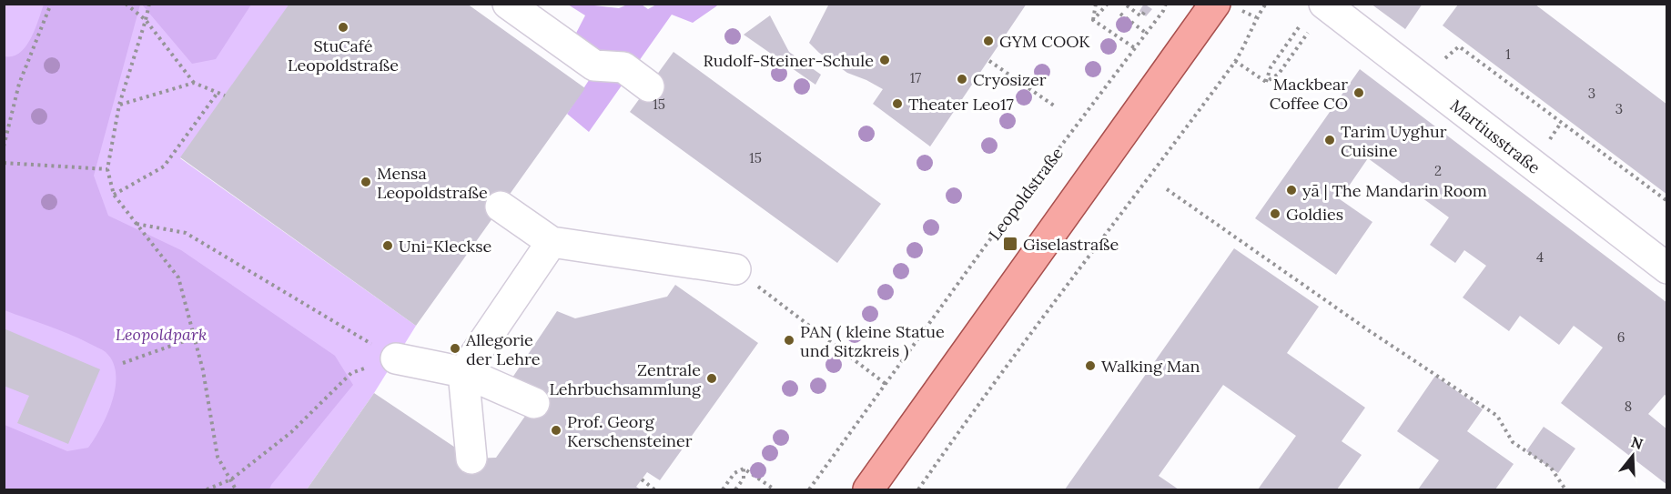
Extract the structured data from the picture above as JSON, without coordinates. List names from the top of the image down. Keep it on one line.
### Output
{"streets":{"street":["Martiusstraße"],"path":["Leopoldstraße"]},"parks":["Leopoldpark"],"places":{"other":["StuCafé Leopoldstraße","GYM COOK","Rudolf-Steiner-Schule","Cryosizer","Mackbear Coffee CO","Theater Leo17","Tarim Uyghur Cuisine","Mensa Leopoldstraße","yā | The Mandarin Room","Goldies","Uni-Kleckse","PAN ( kleine Statue und Sitzkreis )","Allegorie der Lehre","Walking Man","Zentrale Lehrbuchsammlung","Prof. Georg Kerschensteiner"],"transit":["Giselastraße"]},"house_numbers":["1","17","3","15","3","15","2","4","6","8"],"north":"top"}
